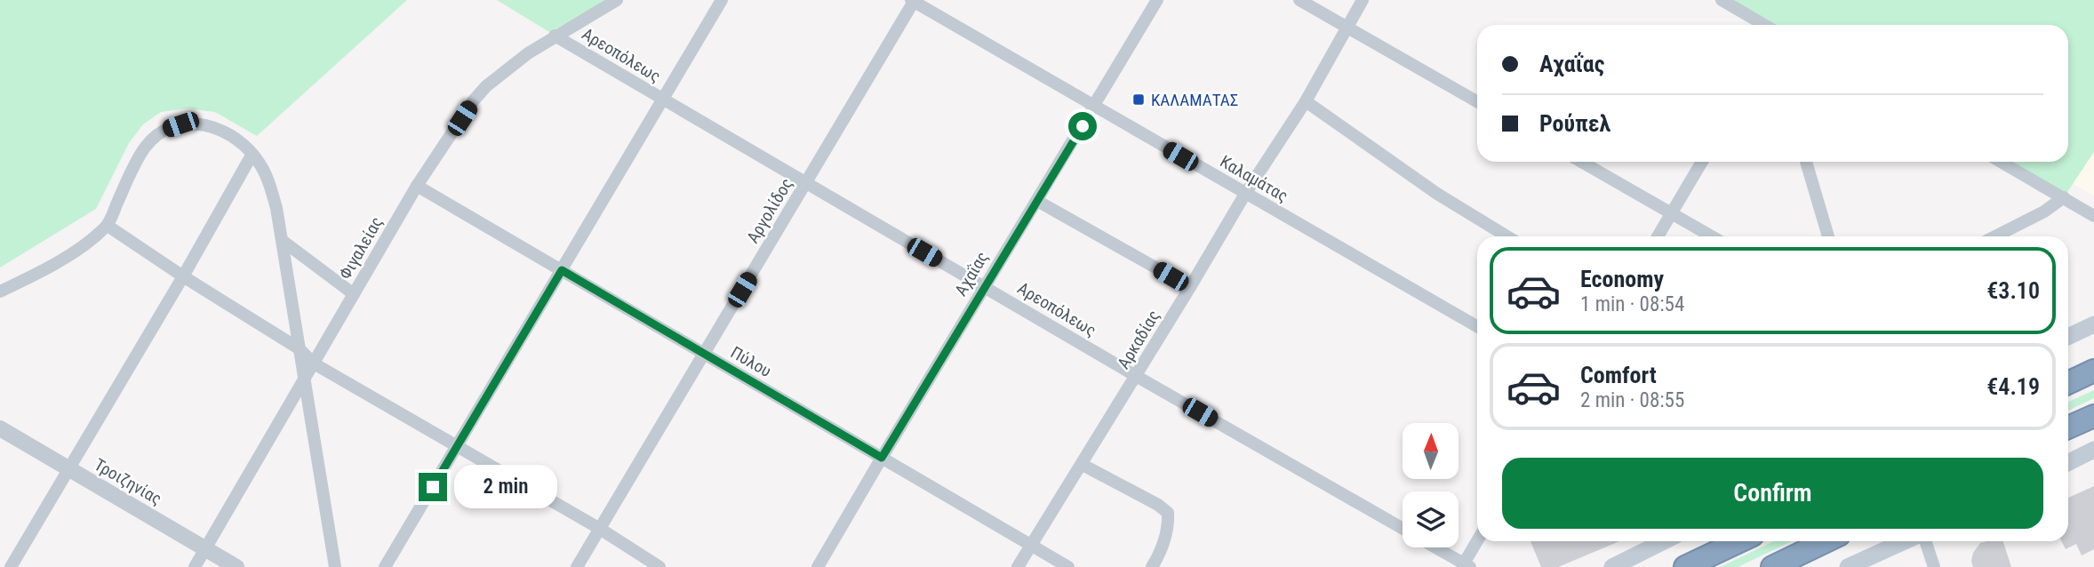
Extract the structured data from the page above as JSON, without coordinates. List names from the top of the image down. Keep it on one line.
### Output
{"streets":{"street":["Αρεοπόλεως","Καλαμάτας","Αργολίδος","Φιγαλείας","Αχαΐας","Αρκαδίας","Πύλου","Τροιζηνίας"]},"crossings":[["Αρεοπόλεως","Αργολίδος"],["Αρεοπόλεως","Φιγαλείας"],["Αρεοπόλεως","Αχαΐας"],["Αρεοπόλεως","Αρκαδίας"],["Καλαμάτας","Αργολίδος"],["Καλαμάτας","Αχαΐας"],["Καλαμάτας","Αρκαδίας"],["Αργολίδος","Πύλου"],["Φιγαλείας","Πύλου"],["Φιγαλείας","Τροιζηνίας"],["Αχαΐας","Πύλου"],["Αρκαδίας","Πύλου"]],"places":{"transit":["ΚΑΛΑΜΑΤΑΣ"]},"north":"top","page":{"banner":["Αχαΐας","Ρούπελ"],"list":[{"name":"Economy","note":"1 min · 08:54","value":"€3.10"},{"name":"Comfort","note":"2 min · 08:55","value":"€4.19"}],"buttons":"Confirm","bubble":"2 min"}}
